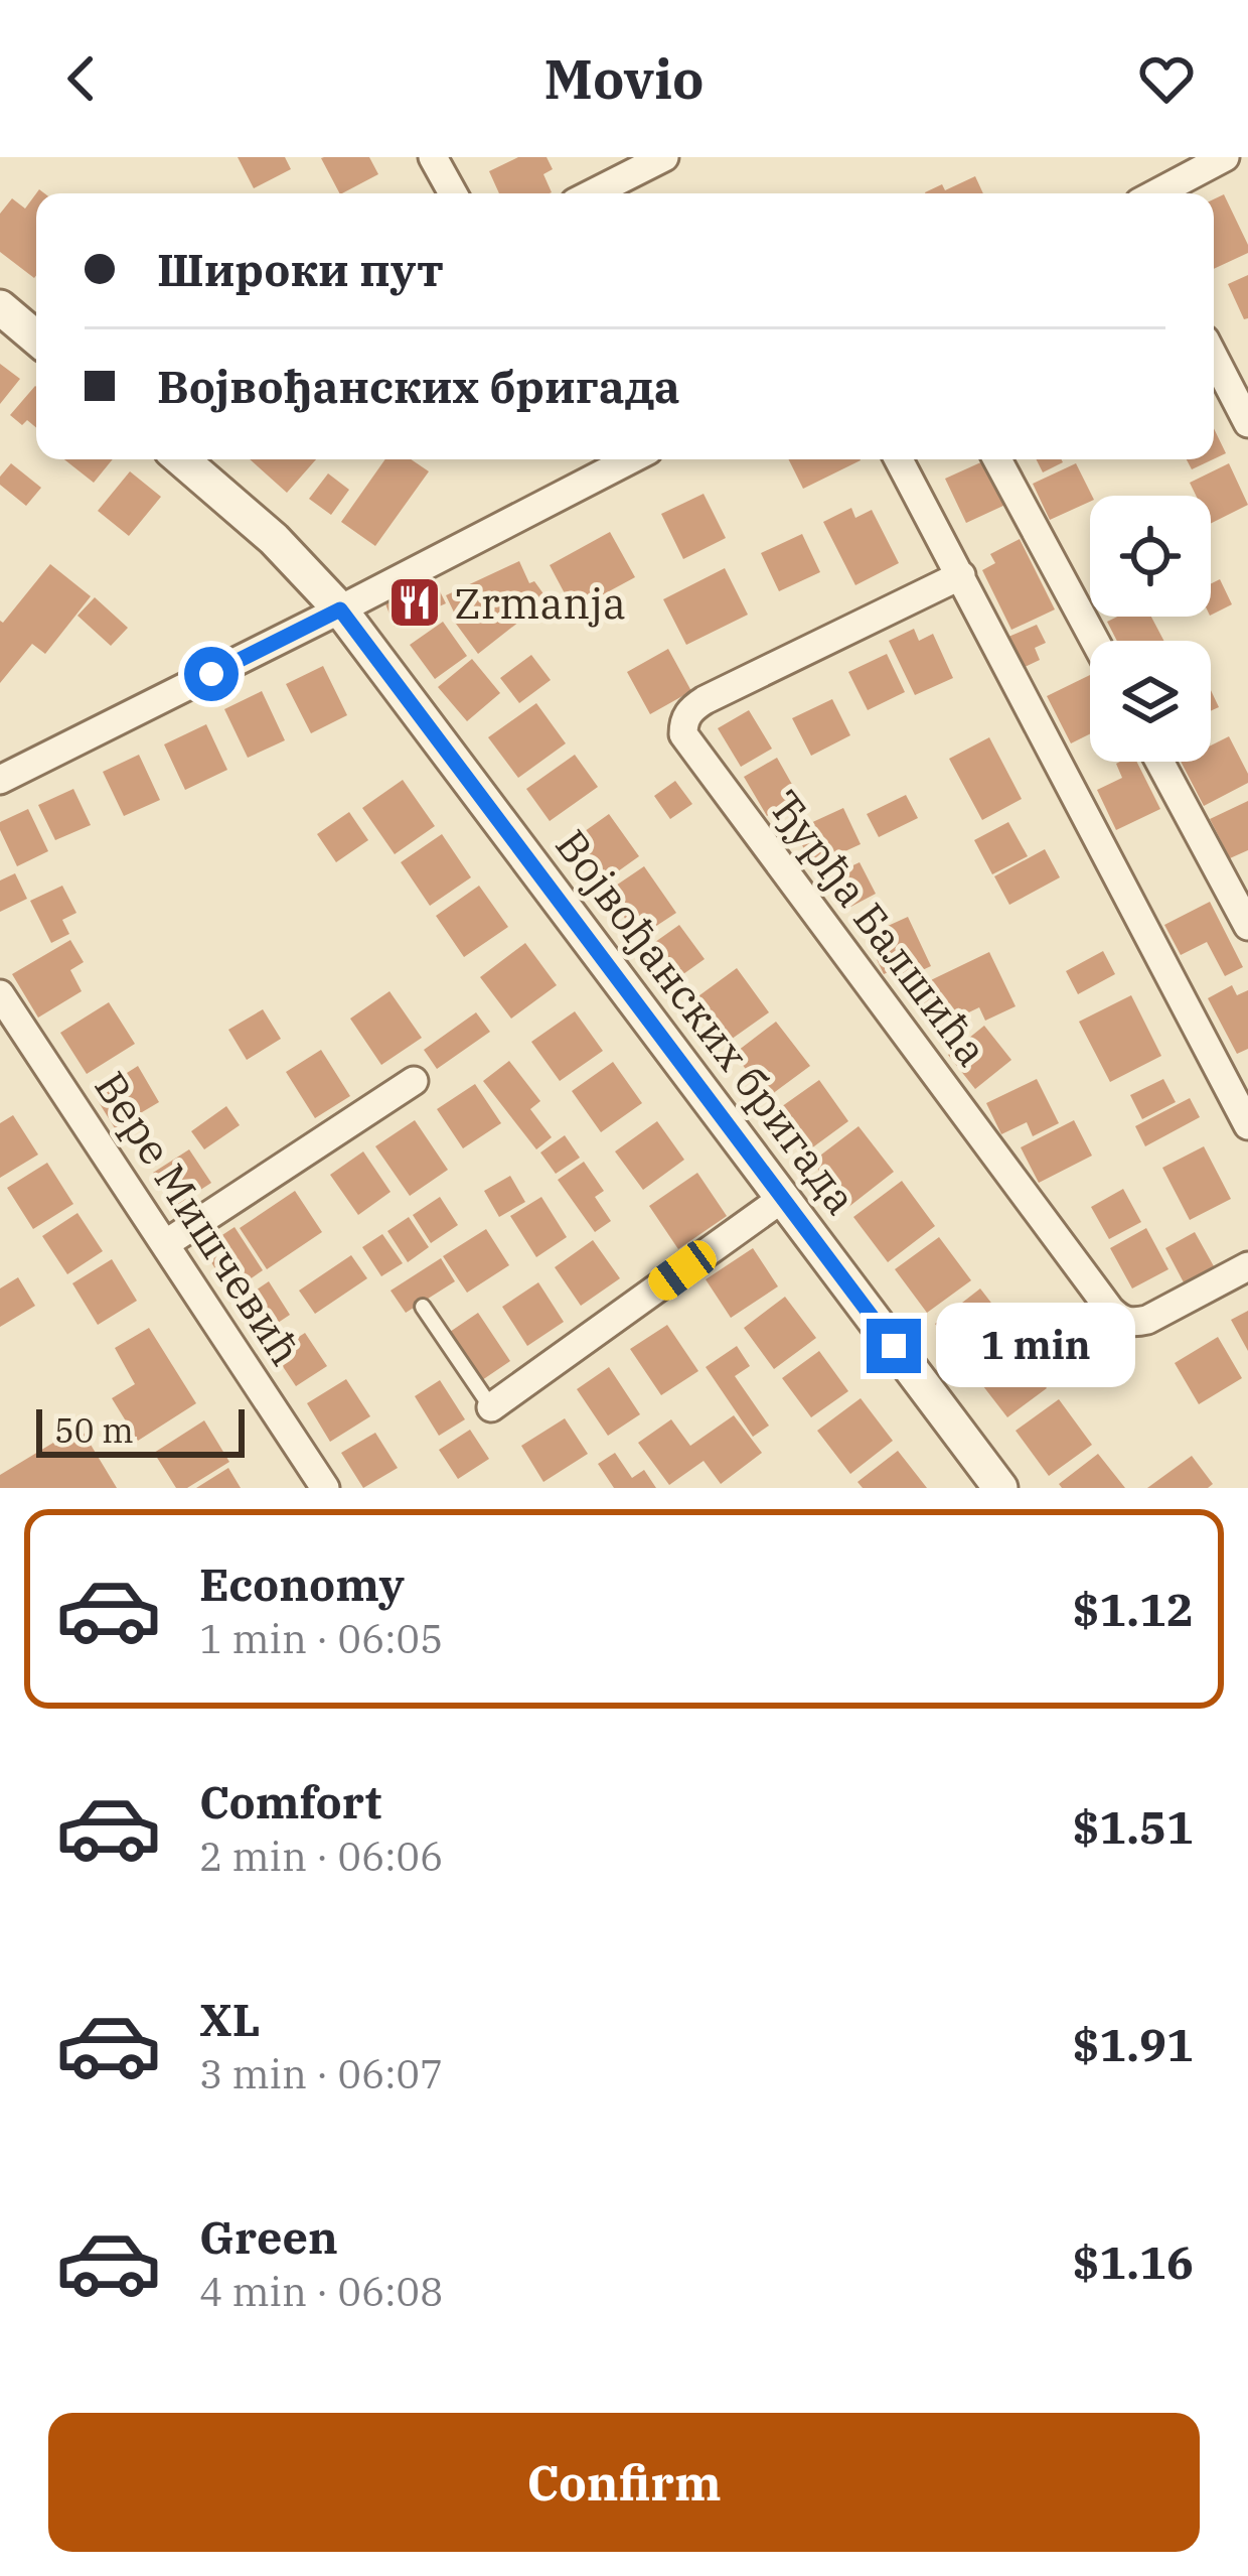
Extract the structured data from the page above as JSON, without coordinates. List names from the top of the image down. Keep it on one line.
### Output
{"streets":{"street":["Ђурђа Балшића","Војвођанских бригада","Вере Мишчевић"]},"places":{"restaurant":["Zrmanja"]},"scale_bar":"50 m","page":{"header":"Movio","banner":["Широки пут","Војвођанских бригада"],"bubble":"1 min","scale":"50 m","list":[{"name":"Economy","note":"1 min · 06:05","value":"$1.12"},{"name":"Comfort","note":"2 min · 06:06","value":"$1.51"},{"name":"XL","note":"3 min · 06:07","value":"$1.91"},{"name":"Green","note":"4 min · 06:08","value":"$1.16"}],"buttons":"Confirm"}}
